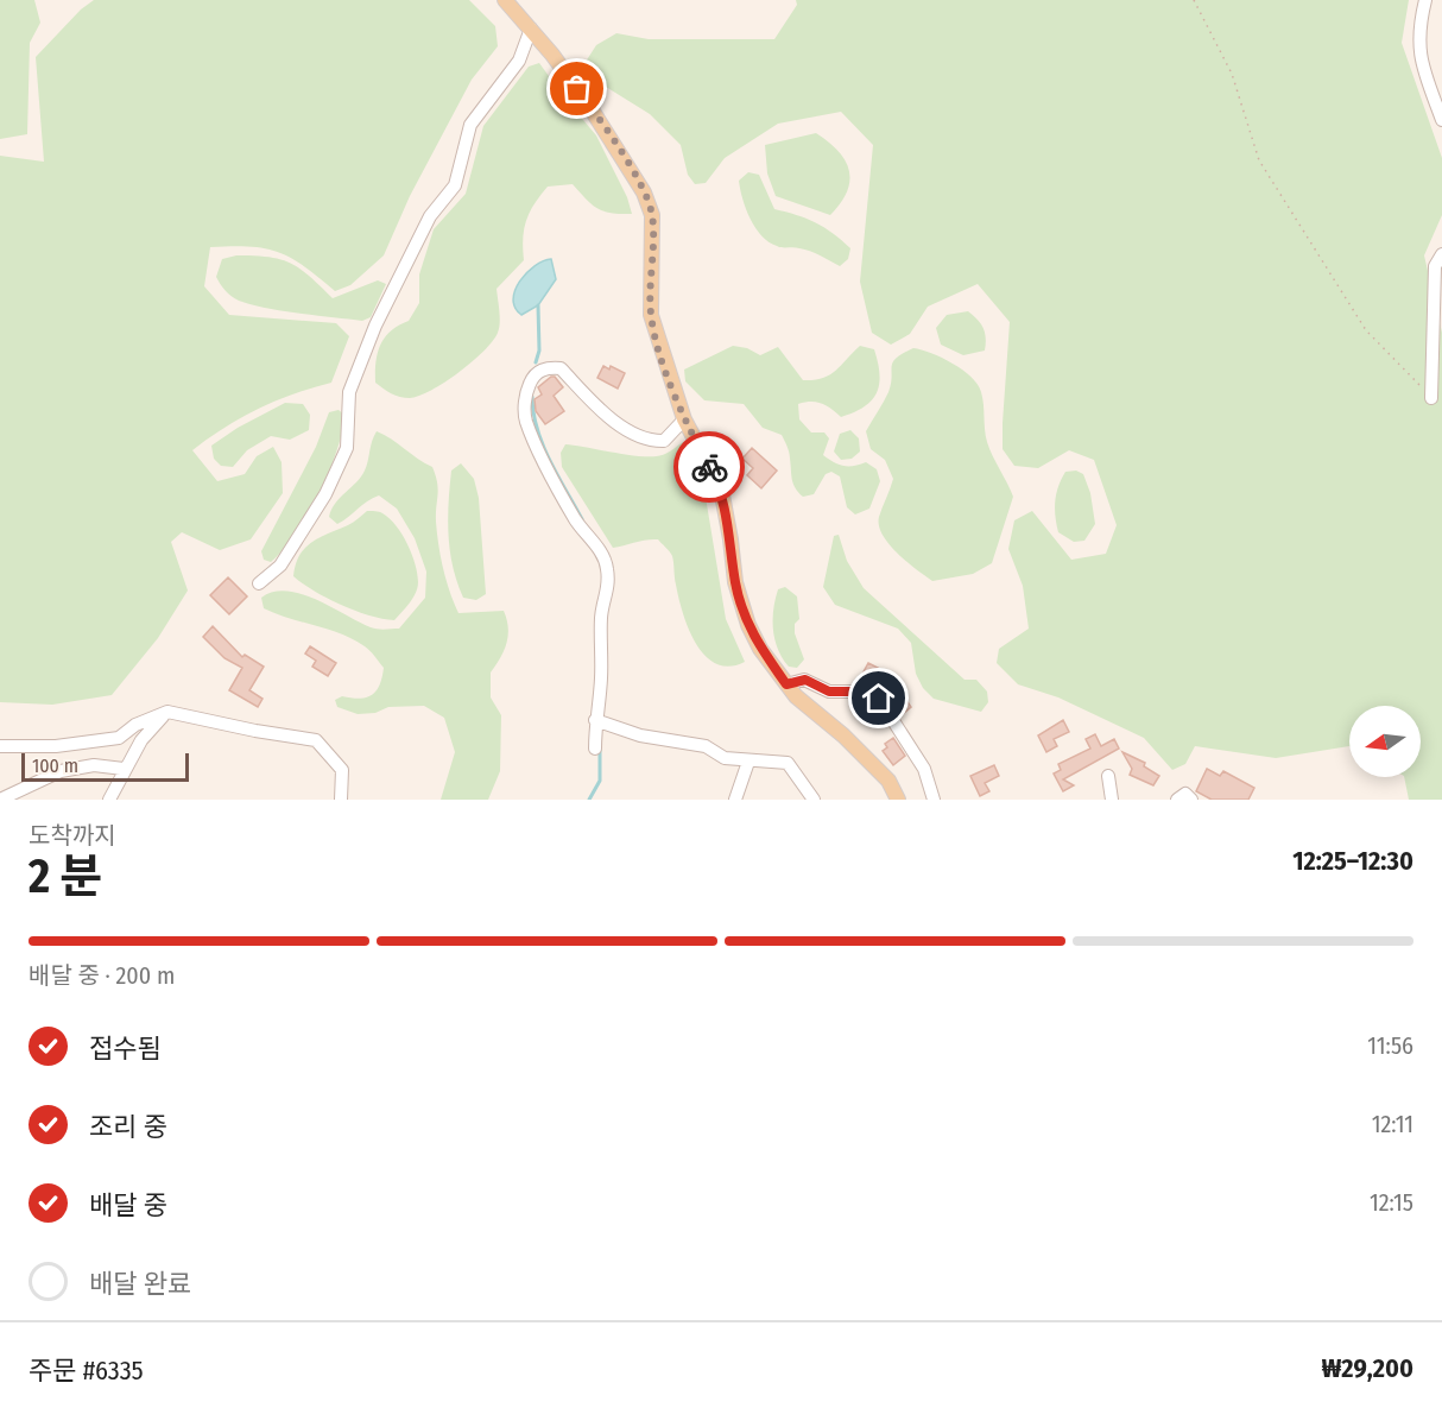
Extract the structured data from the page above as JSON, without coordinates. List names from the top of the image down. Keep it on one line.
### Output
{"scale_bar":"100 m","north":"left","page":{"scale":"100 m","heading":["2 분","도착까지","12:25–12:30"],"panel":["주문 #6335","₩29,200"],"bar":"배달 중 · 200 m","list":[["접수됨","11:56"],["조리 중","12:11"],["배달 중","12:15"],"배달 완료"]}}
